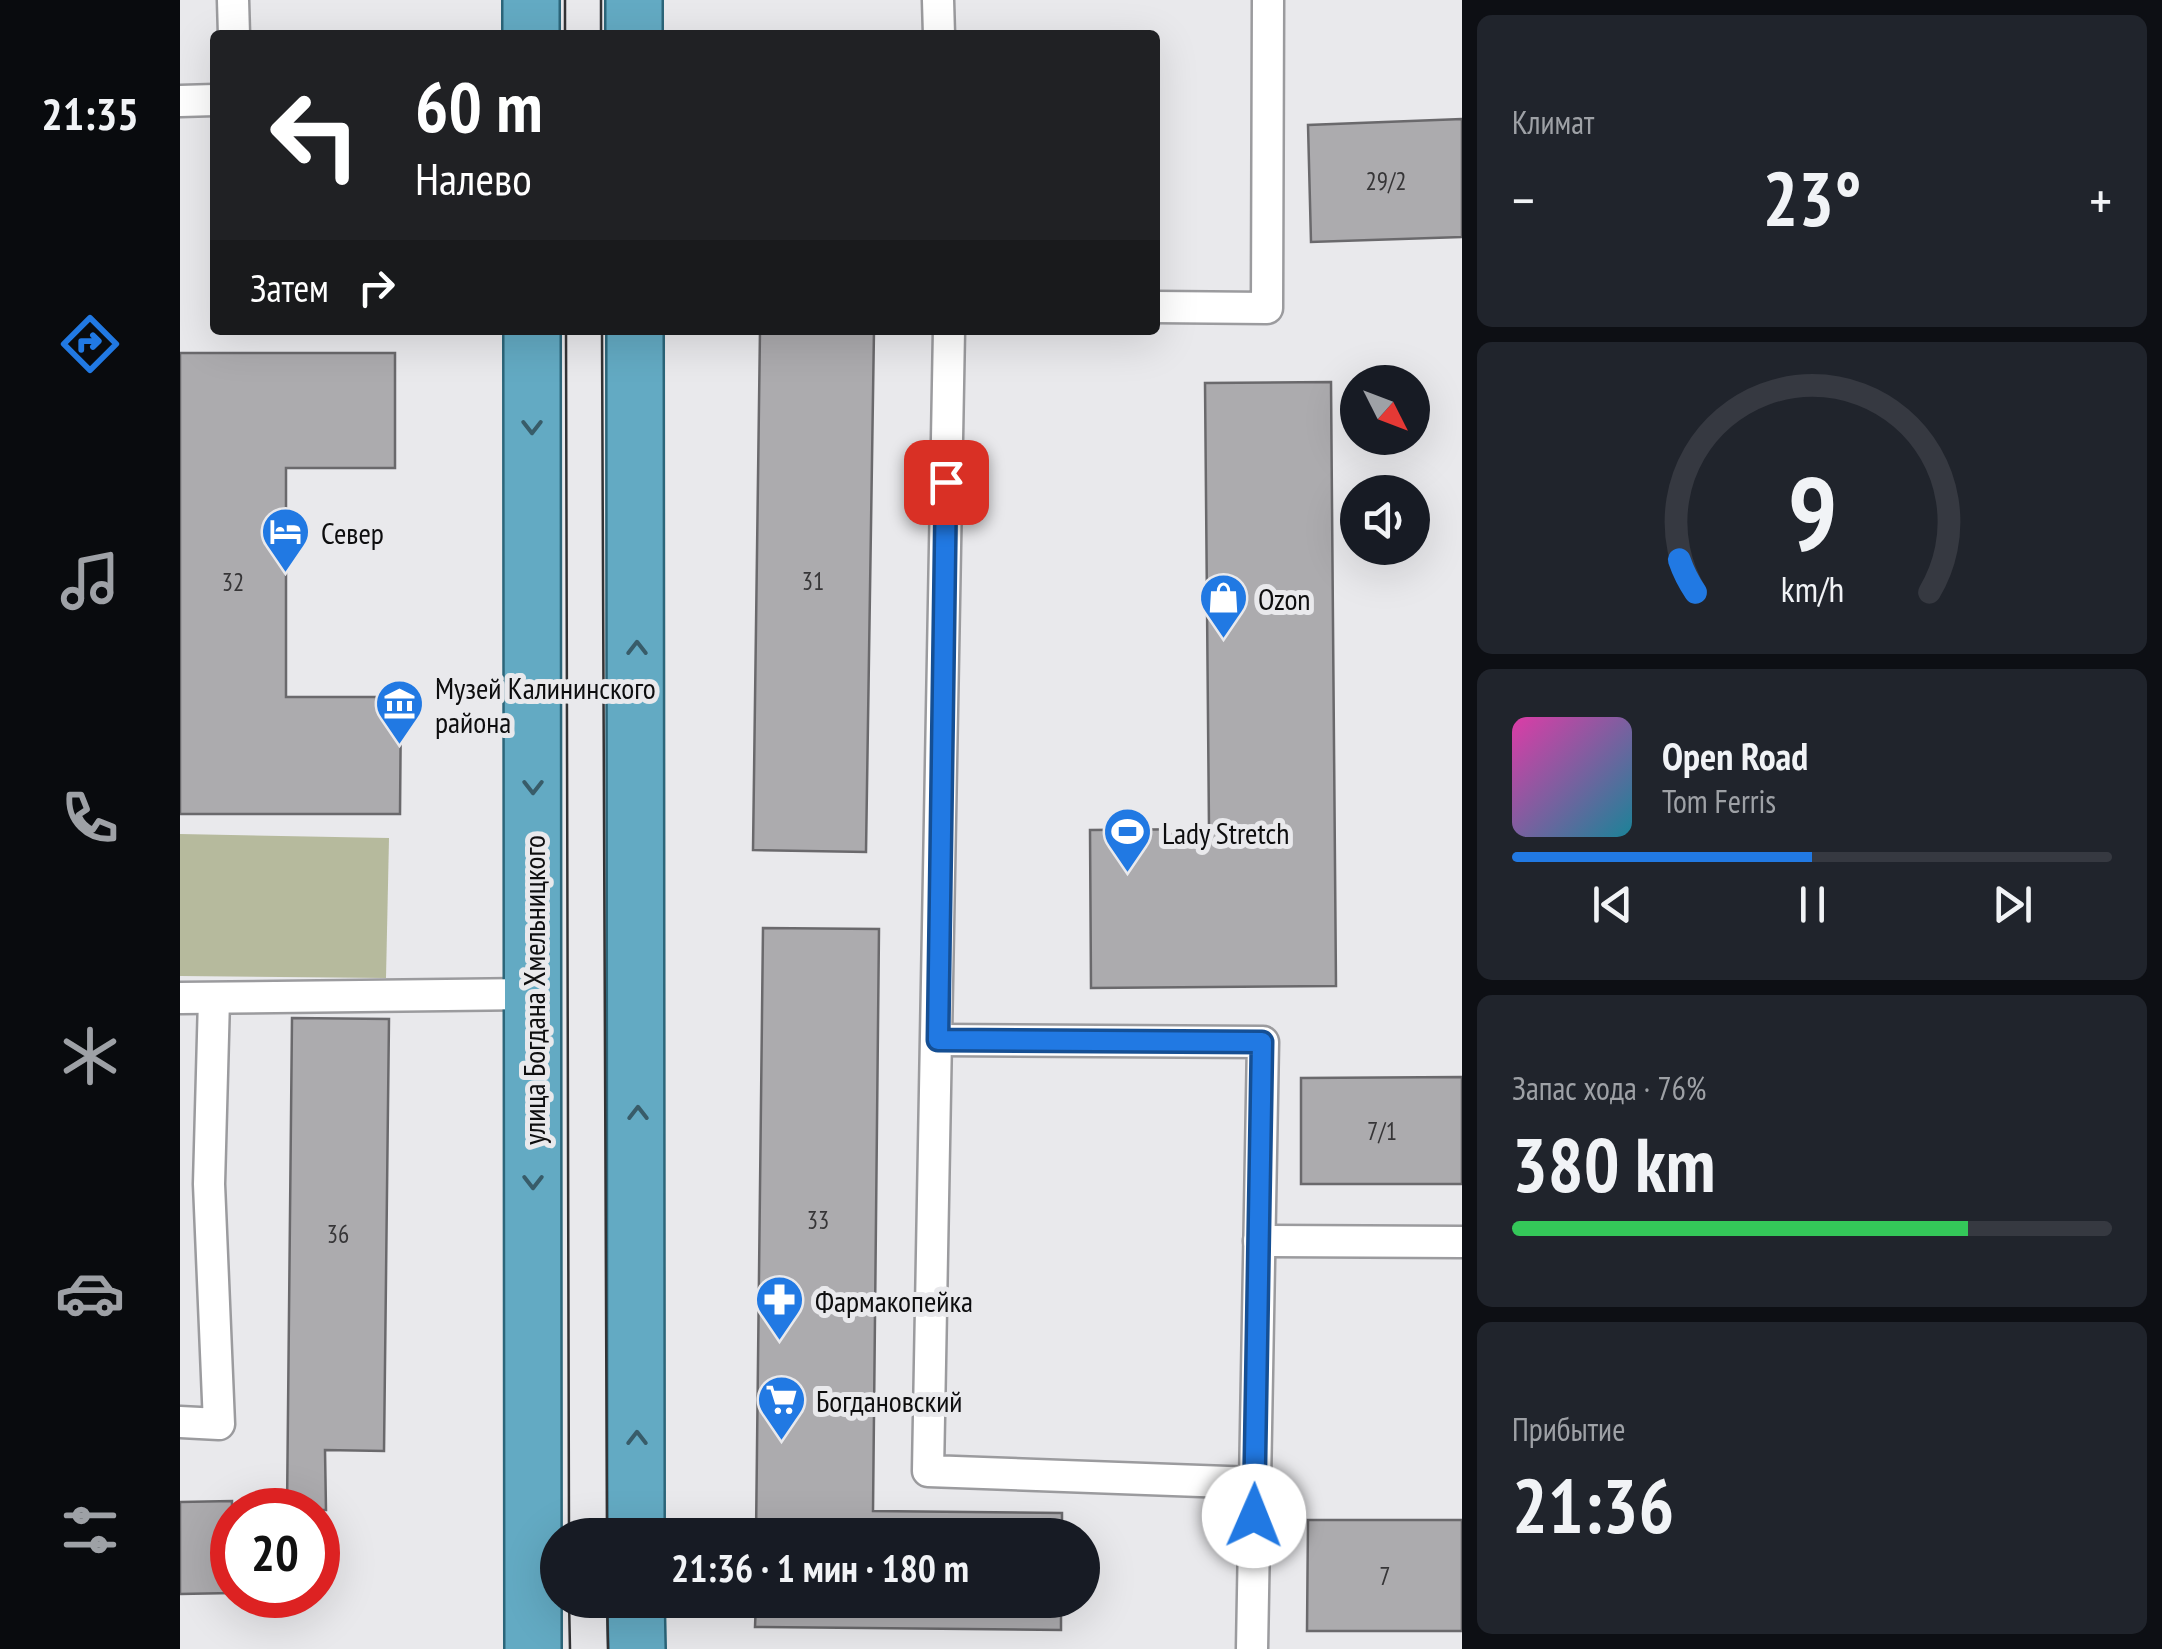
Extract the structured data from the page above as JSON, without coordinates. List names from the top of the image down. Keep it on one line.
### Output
{"streets":{"highway":["улица Богдана Хмельницкого"]},"places":{"hotel":["Север"],"shop":["Ozon"],"museum":["Музей Калининского района"],"sports":["Lady Stretch"],"pharmacy":["Фармакопейка"],"supermarket":["Богдановский"]},"house_numbers":["29/2","31","32","7/1","33","36","7"],"north":"bottom right","page":{"tabs":"21:35","tile":["Климат",["Запас хода · 76%","380 km"],["Прибытие","21:36"]],"turn":["60 m","Налево"],"heat":["−","23°","+"],"then":"Затем","song":["Open Road","Tom Ferris"],"limit":"20","trip":"21:36 · 1 мин · 180 m","gauge":["9","km/h"]}}
